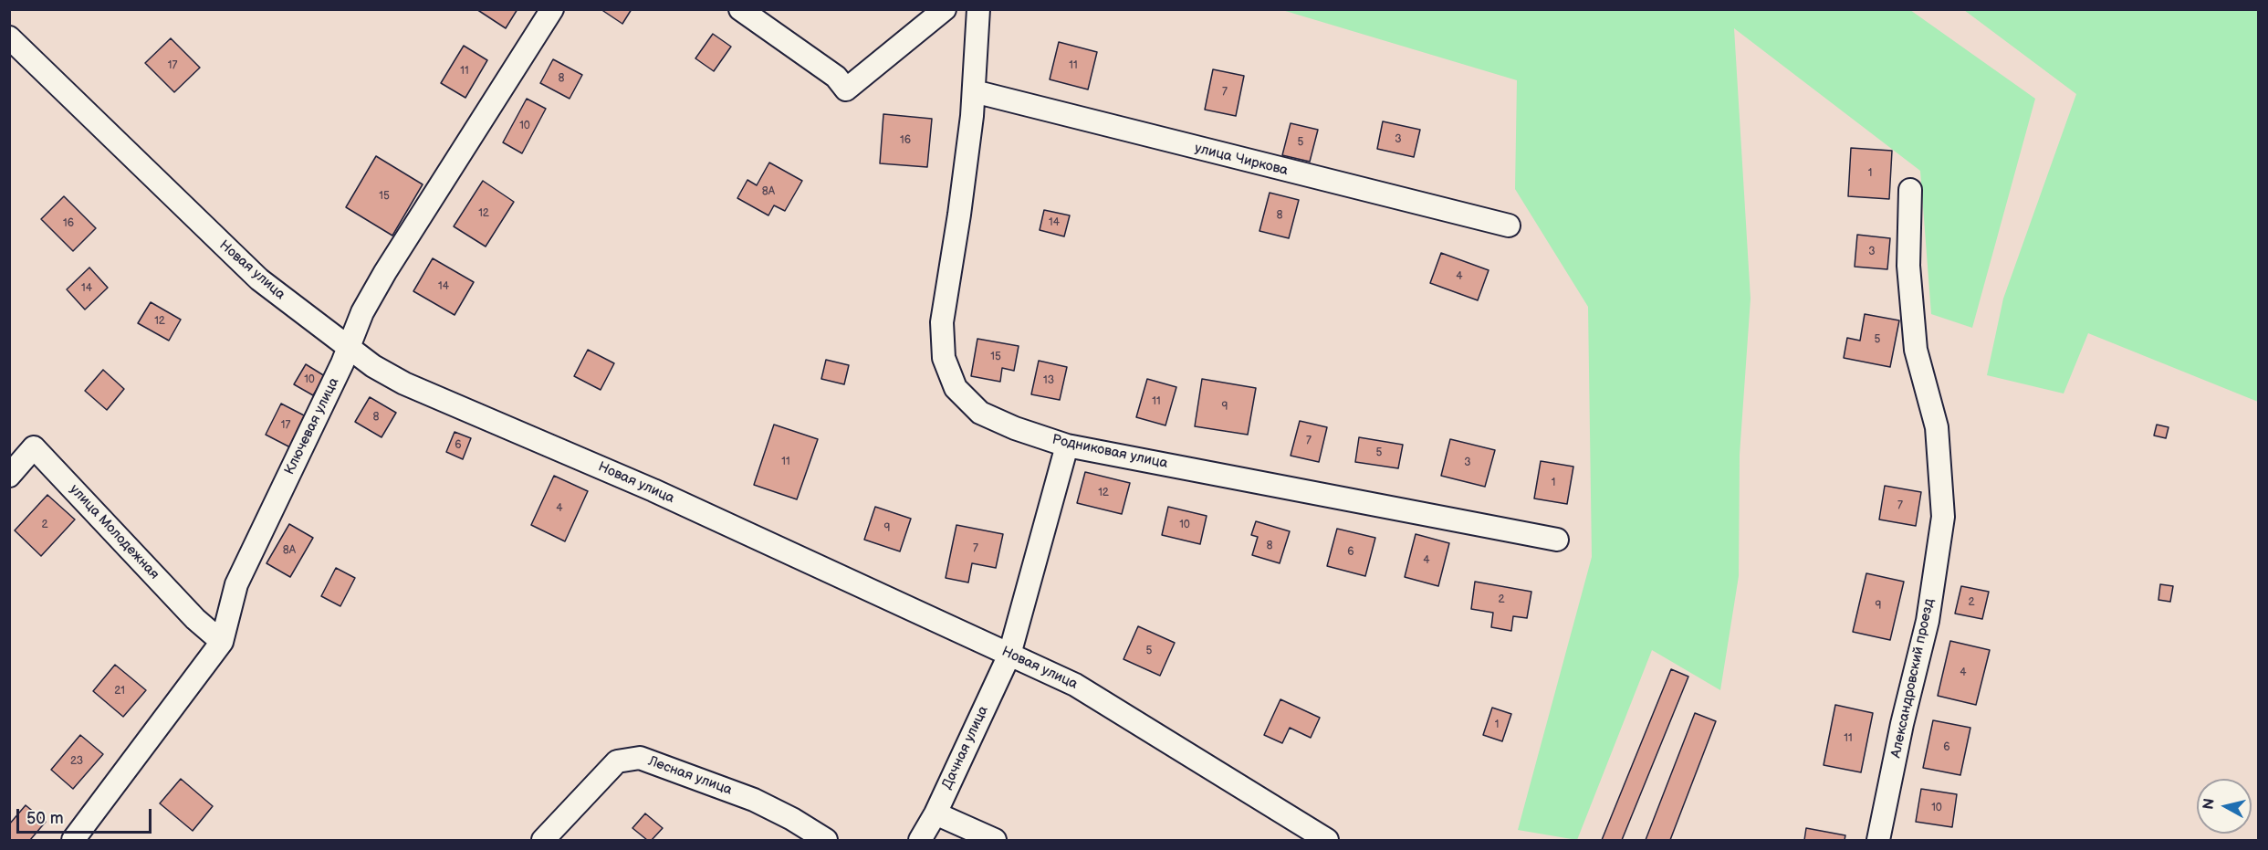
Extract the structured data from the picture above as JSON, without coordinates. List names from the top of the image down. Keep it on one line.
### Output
{"streets":{"street":["улица Чиркова","Новая улица","Ключевая улица","Родниковая улица","улица Молодежная","Александровский проезд","Дачная улица","Лесная улица"]},"crossings":[["улица Чиркова","Родниковая улица"],["Новая улица","Ключевая улица"],["Новая улица","Дачная улица"],["Ключевая улица","улица Молодежная"],["Родниковая улица","Дачная улица"]],"house_numbers":["17","11","11","8","7","10","3","16","5","1","8А","15","12","8","14","16","3","4","14","14","12","5","15","10","13","11","9","8","17","7","6","5","11","3","1","12","7","4","2","10","9","8","7","8А","6","4","2","2","9","5","4","21","1","11","6","23","10"],"scale_bar":"50 m","north":"left"}
